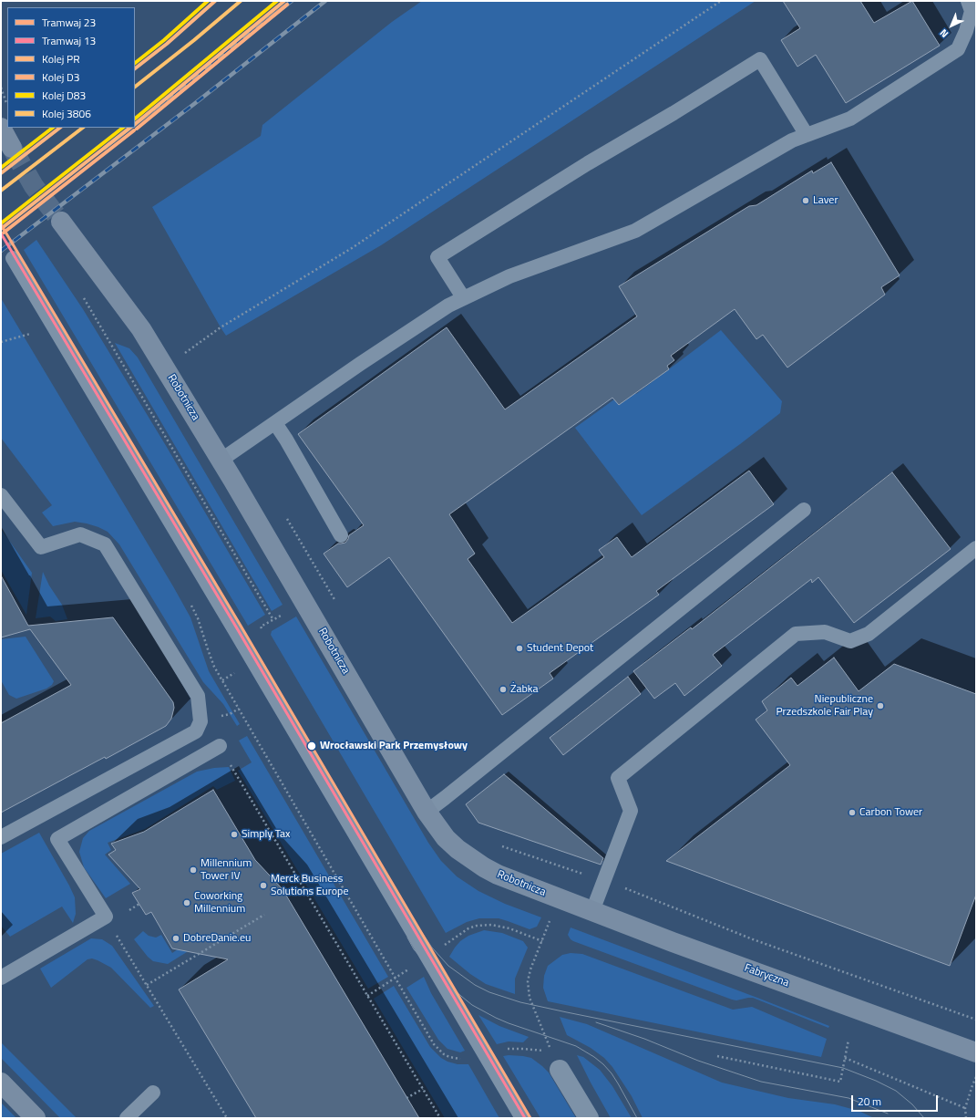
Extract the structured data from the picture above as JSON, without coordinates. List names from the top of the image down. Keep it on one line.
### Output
{"streets":{"street":["Robotnicza","Fabryczna"]},"crossings":[["Robotnicza","Fabryczna"]],"places":["Laver","Student Depot","Żabka","Niepubliczne Przedszkole Fair Play","Wrocławski Park Przemysłowy","Carbon Tower","Simply Tax","Millennium Tower IV","Merck Business Solutions Europe","Coworking Millennium","DobreDanie.eu"],"lines":["rail line PR","rail line D83","rail line 3806","rail line D3","tram line 23","tram line 13"],"legend":["Tramwaj 23","Tramwaj 13","Kolej PR","Kolej D3","Kolej D83","Kolej 3806"],"scale_bar":"20 m","north":"bottom left"}
